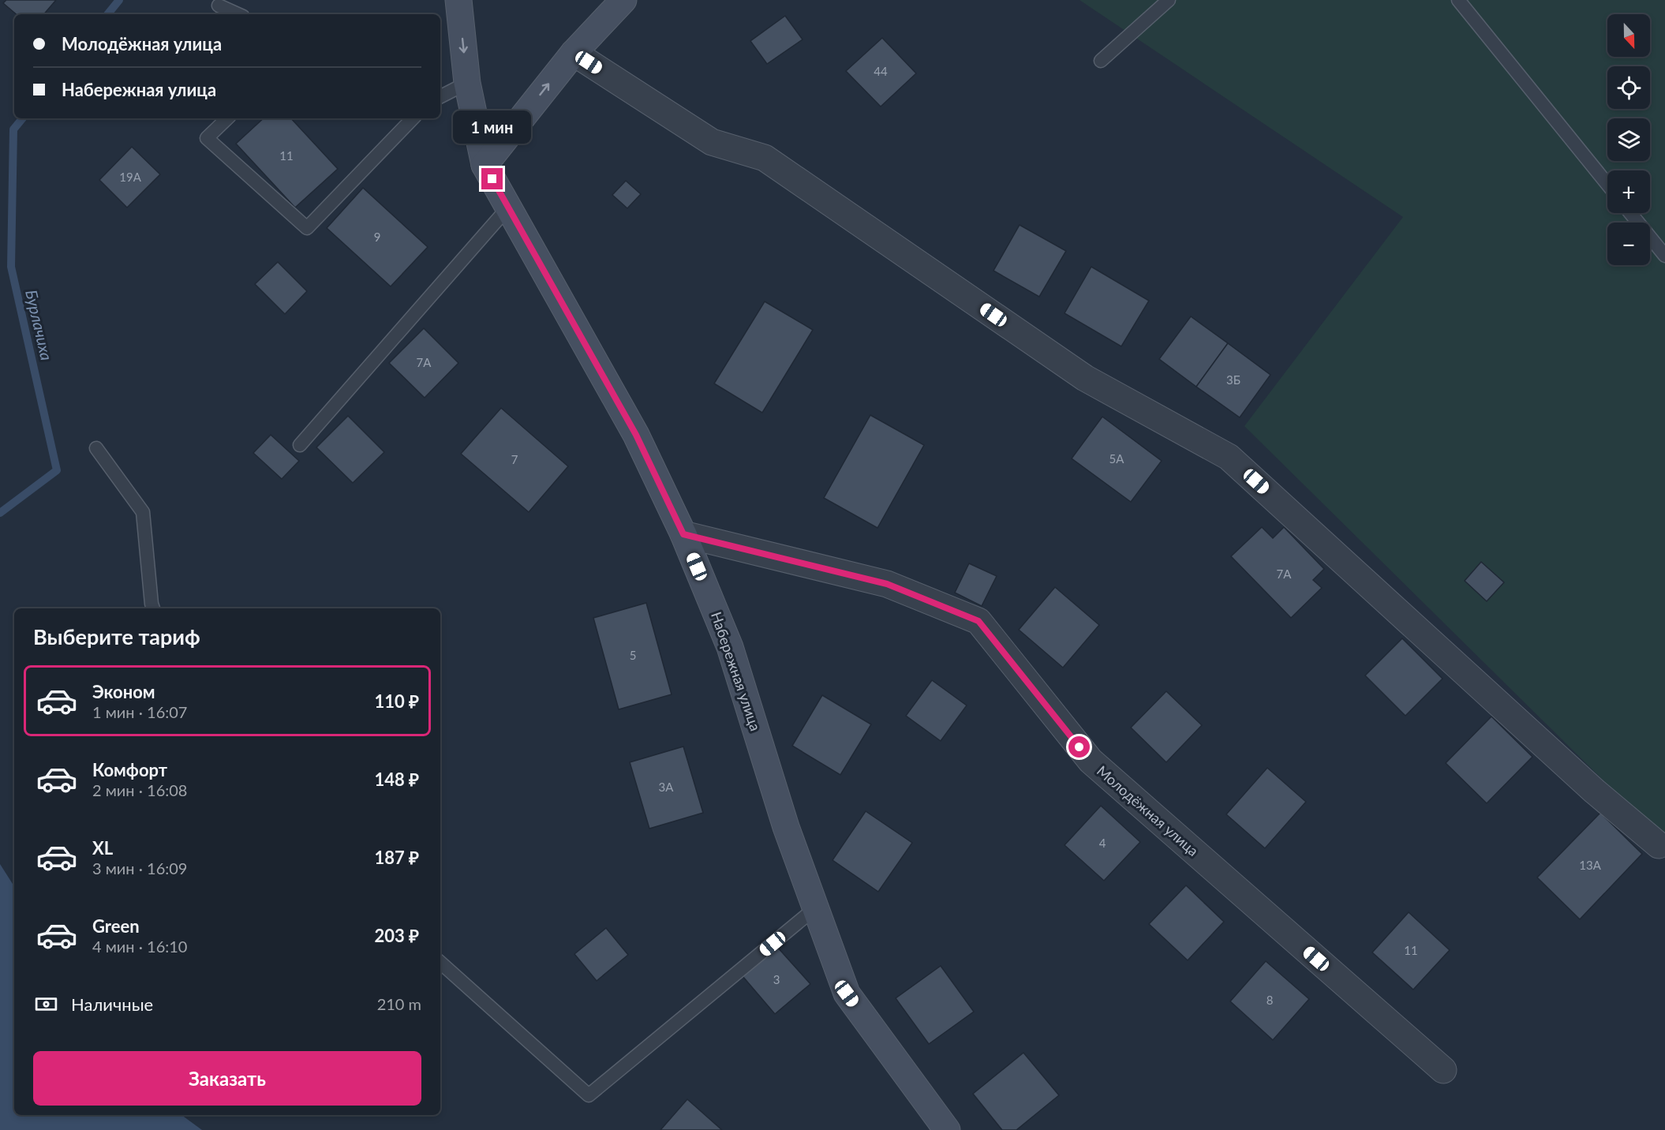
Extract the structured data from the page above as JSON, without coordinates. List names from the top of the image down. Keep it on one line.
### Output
{"streets":{"street":["Набережная улица","Молодёжная улица"]},"crossings":[["Набережная улица","Молодёжная улица"]],"water":["Бурлачиха"],"house_numbers":["44","11","19А","9","7А","3Б","5А","7","7А","5","3А","4","13А","11","3","8"],"north":"bottom","page":{"map_buttons":["+","−"],"banner":["Молодёжная улица","Набережная улица"],"bubble":"1 мин","heading":"Выберите тариф","list":[{"name":"Эконом","note":"1 мин · 16:07","value":"110 ₽"},{"name":"Комфорт","note":"2 мин · 16:08","value":"148 ₽"},{"name":"XL","note":"3 мин · 16:09","value":"187 ₽"},{"name":"Green","note":"4 мин · 16:10","value":"203 ₽"}],"pay":["Наличные","210 m"],"buttons":"Заказать"}}
